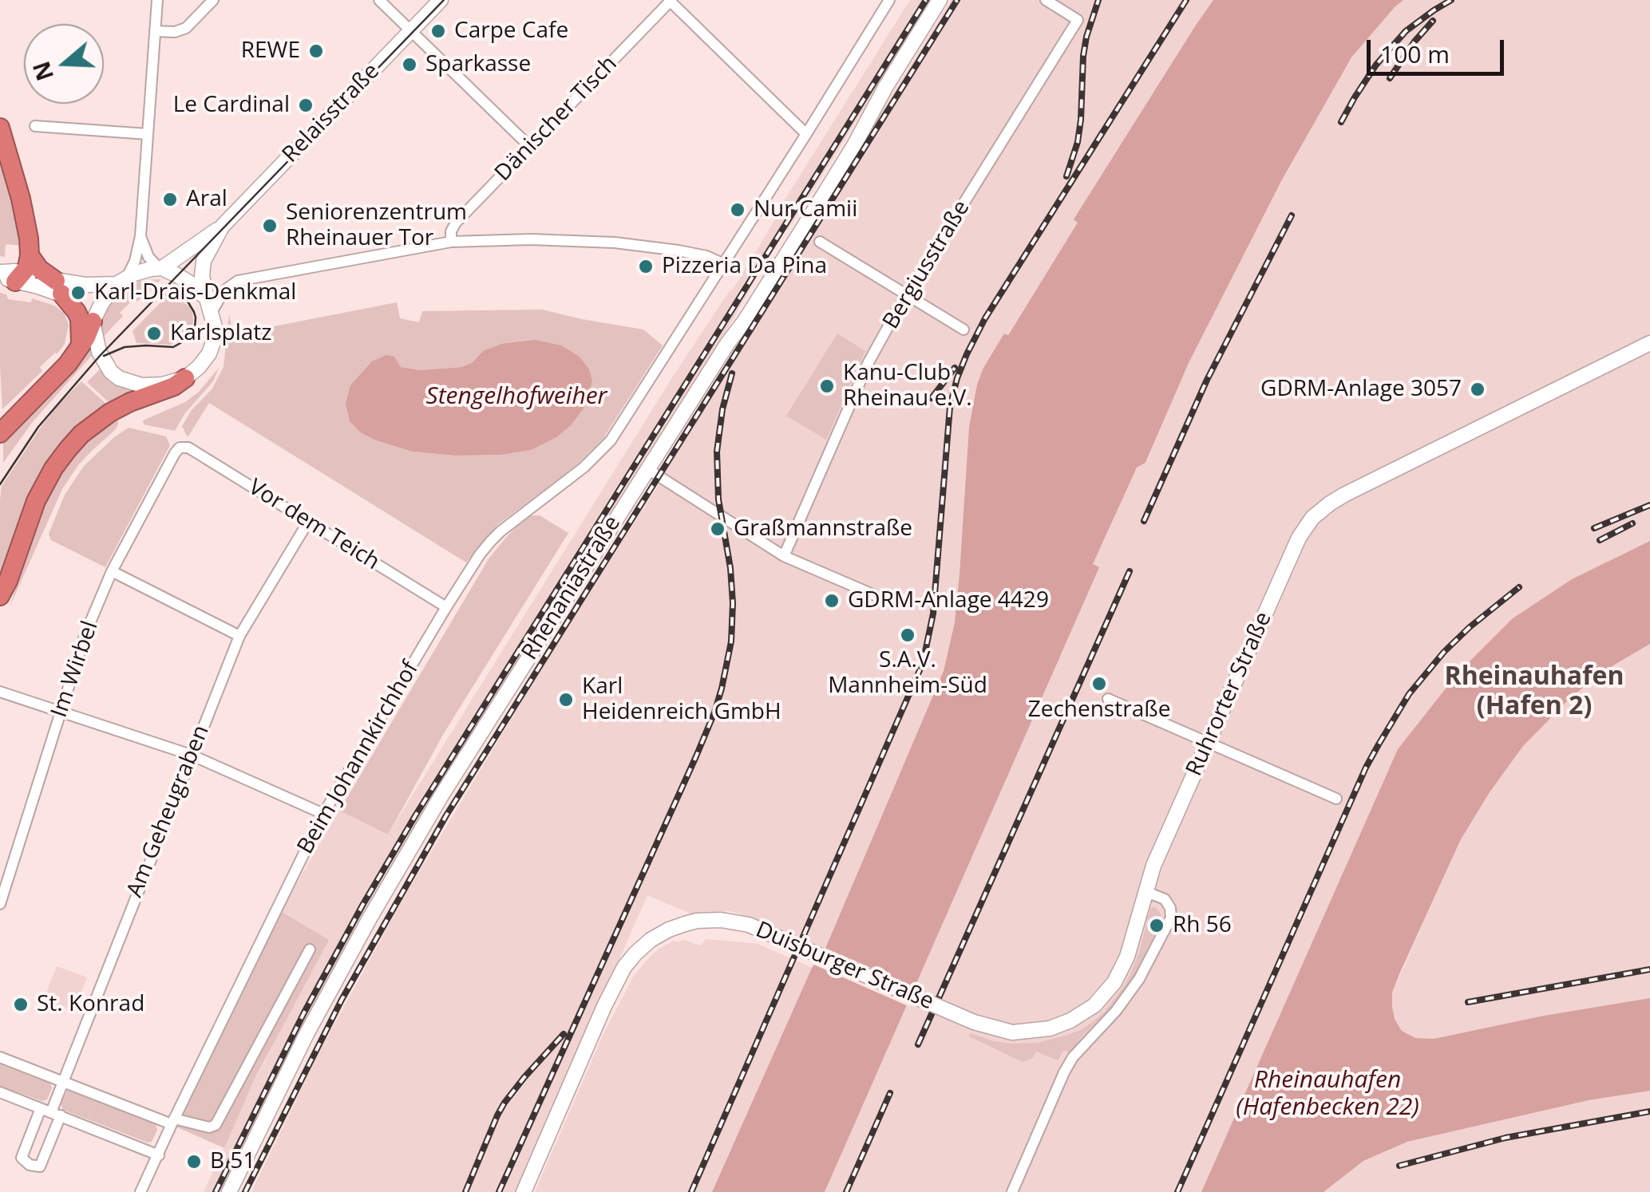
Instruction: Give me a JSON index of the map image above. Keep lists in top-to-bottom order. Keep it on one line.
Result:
{"streets":{"street":["Relaisstraße","Dänischer Tisch","Bergiusstraße","Vor dem Teich","Rhenaniastraße","Im Wirbel","Ruhrorter Straße","Beim Johannkirchhof","Am Geheugraben","Duisburger Straße"]},"crossings":[["Vor dem Teich","Im Wirbel"],["Vor dem Teich","Beim Johannkirchhof"],["Vor dem Teich","Am Geheugraben"],["Ruhrorter Straße","Duisburger Straße"]],"districts":["Rheinauhafen (Hafen 2)"],"water":["Stengelhofweiher","Rheinauhafen (Hafenbecken 22)"],"places":["Carpe Cafe","REWE","Sparkasse","Le Cardinal","Aral","Nur Camii","Seniorenzentrum Rheinauer Tor","Pizzeria Da Pina","Karl-Drais-Denkmal","Karlsplatz","Kanu-Club Rheinau e.V.","GDRM-Anlage 3057","Graßmannstraße","GDRM-Anlage 4429","S.A.V. Mannheim-Süd","Zechenstraße","Karl Heidenreich GmbH","Rh 56","St. Konrad","B 51"],"scale_bar":"100 m","north":"left"}
